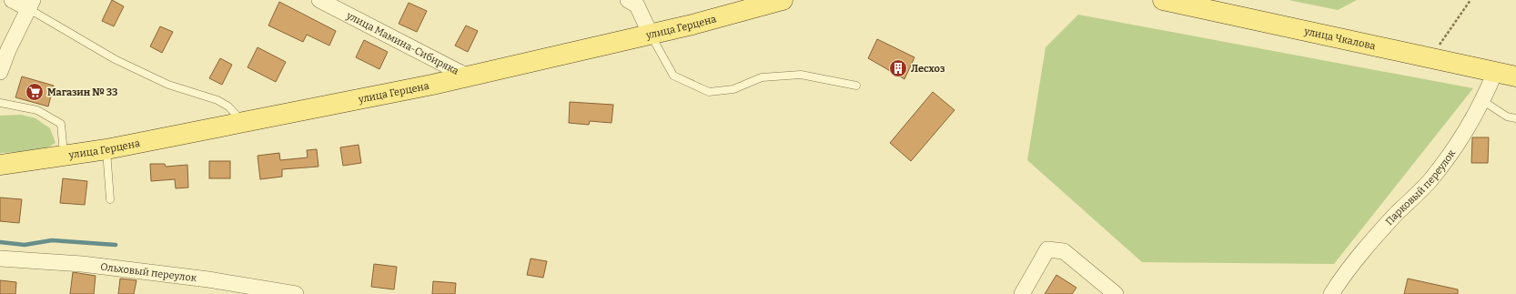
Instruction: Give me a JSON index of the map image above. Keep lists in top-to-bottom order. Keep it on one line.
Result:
{"streets":{"main road":["улица Герцена","улица Чкалова"],"street":["улица Мамина-Сибиряка","Парковый переулок","Ольховый переулок"]},"crossings":[["улица Герцена","улица Мамина-Сибиряка"],["улица Чкалова","Парковый переулок"]],"places":{"building":["Лесхоз"],"supermarket":["Магазин № 33"]}}
